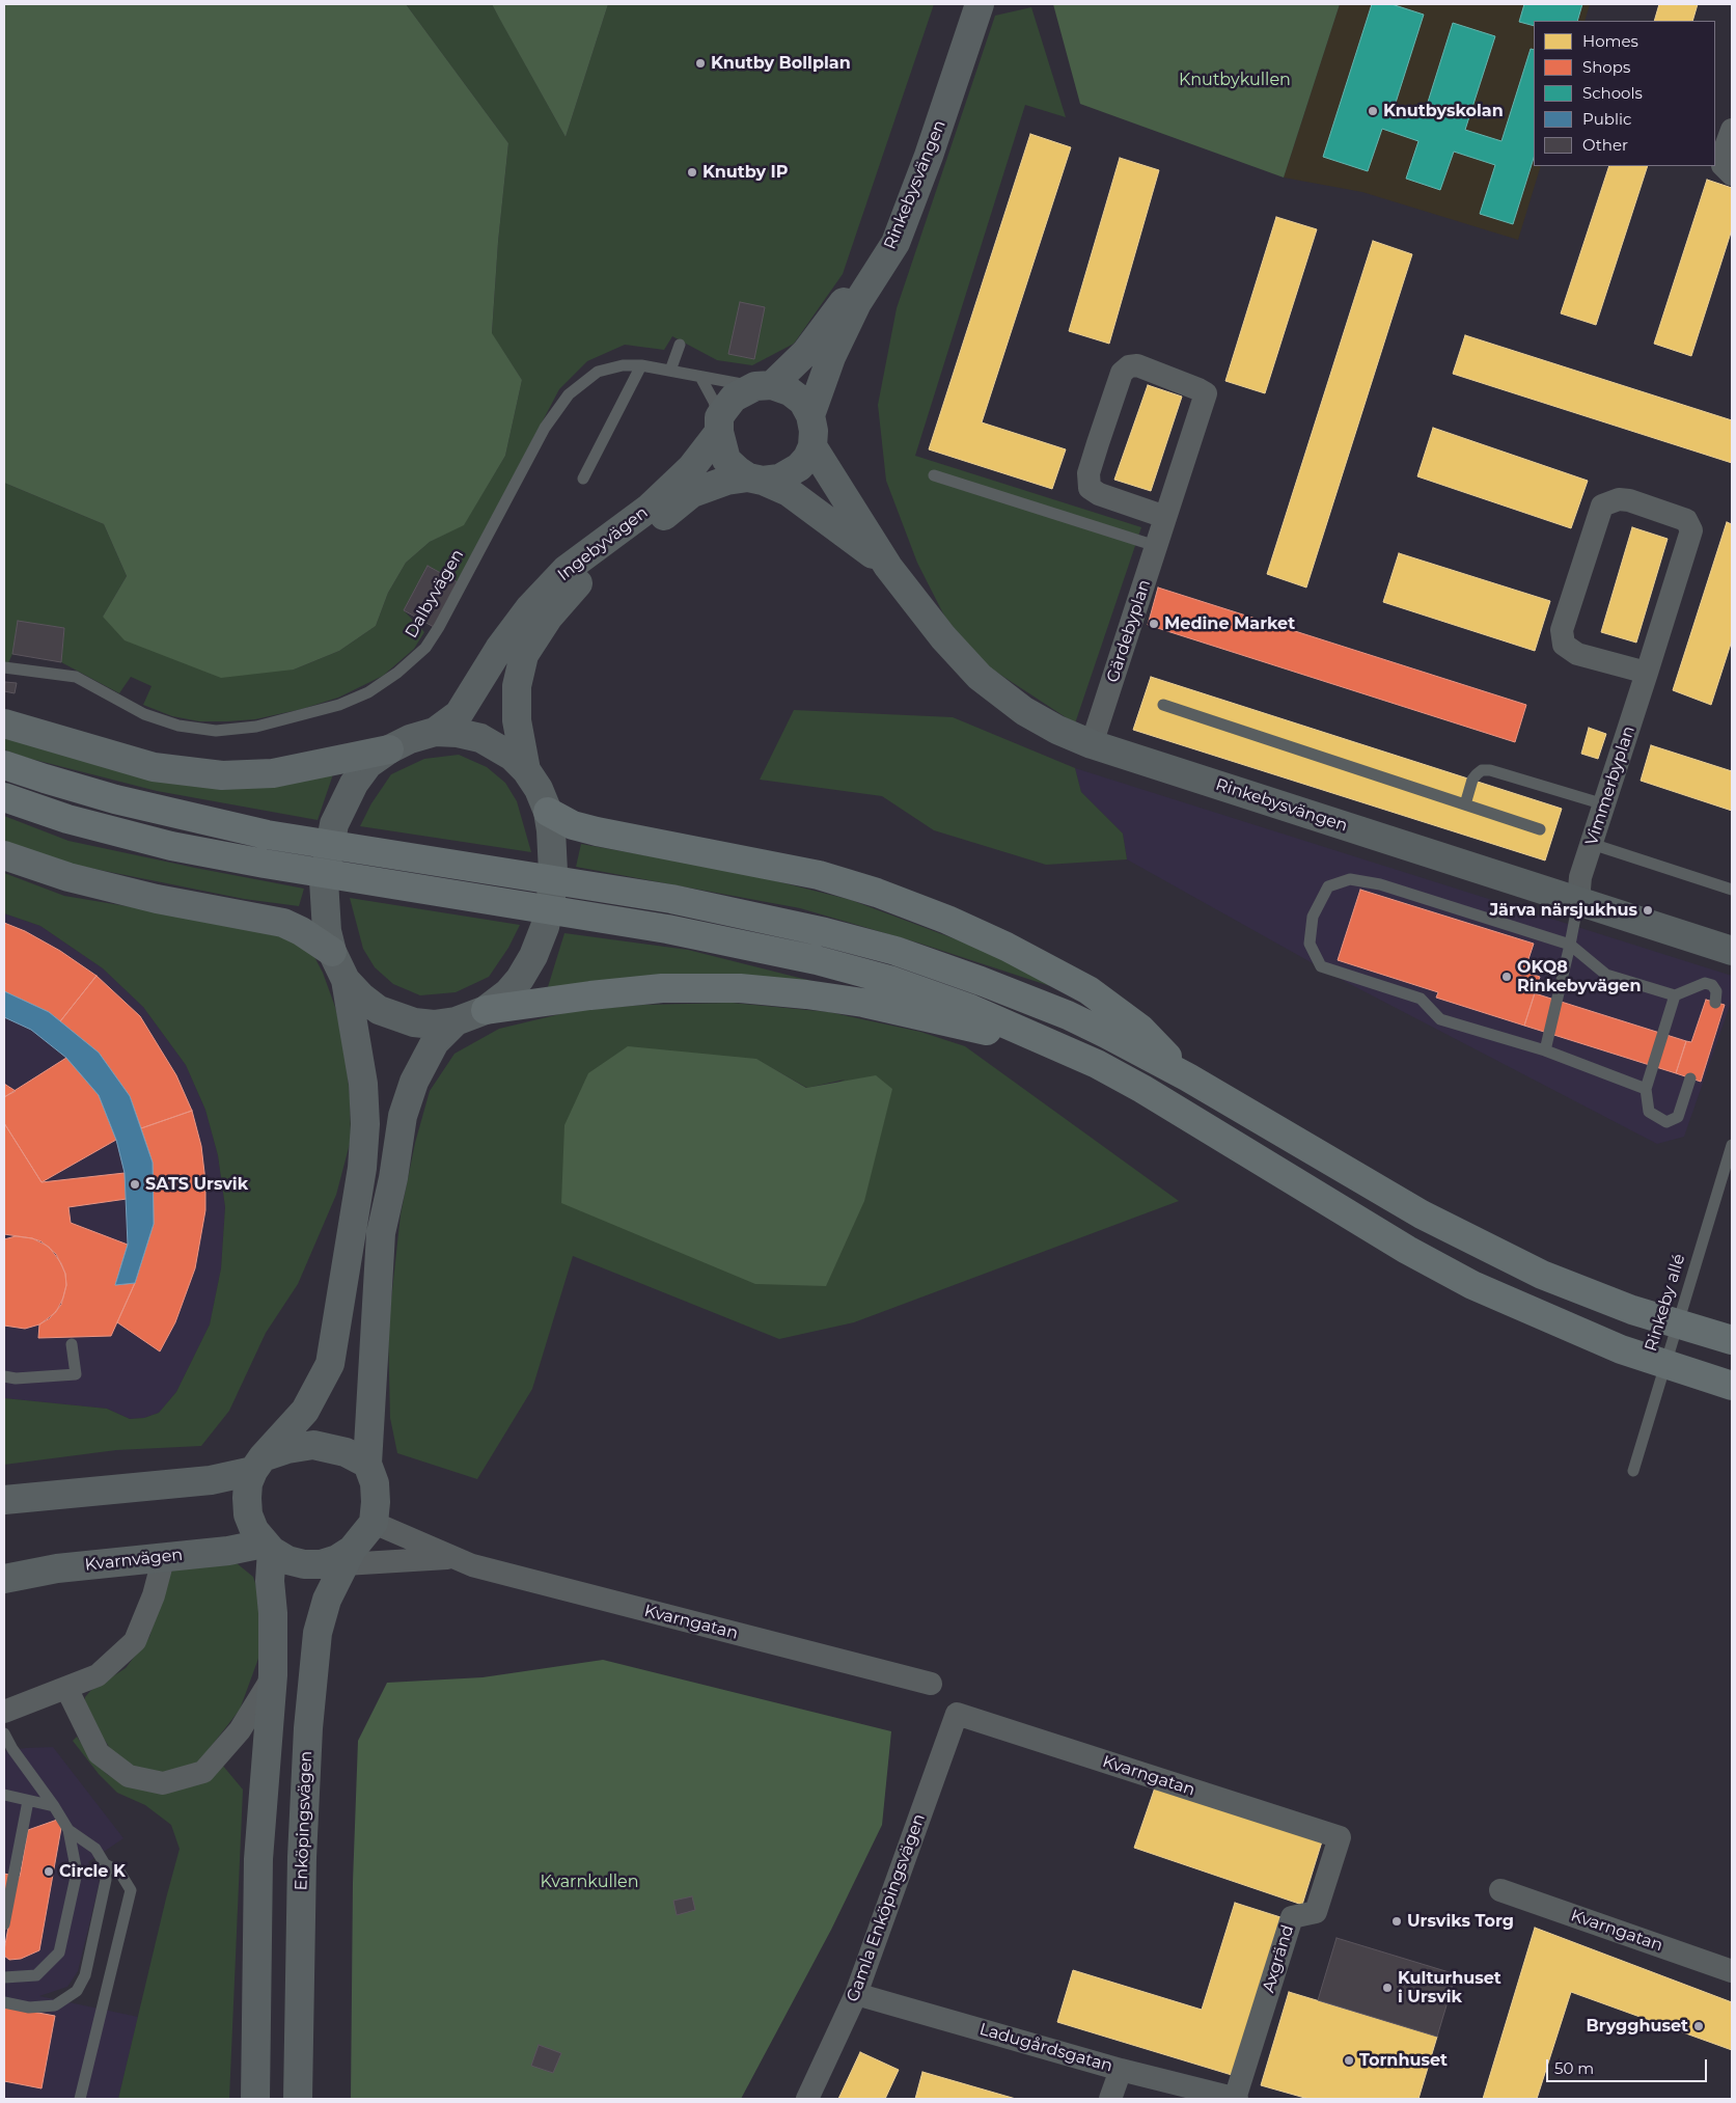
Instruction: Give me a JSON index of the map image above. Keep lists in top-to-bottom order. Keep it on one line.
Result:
{"streets":{"street":["Rinkebysvängen","Ingebyvägen","Gärdebyplan","Vimmerbyplan","Kvarnvägen","Kvarngatan","Enköpingsvägen","Gamla Enköpingsvägen","Axgränd","Ladugårdsgatan"],"lane":["Dalbyvägen","Rinkeby allé"]},"crossings":[["Rinkebysvängen","Ingebyvägen"],["Rinkebysvängen","Dalbyvägen"],["Rinkebysvängen","Gärdebyplan"],["Rinkebysvängen","Vimmerbyplan"],["Ingebyvägen","Dalbyvägen"],["Kvarnvägen","Kvarngatan"],["Kvarnvägen","Enköpingsvägen"],["Kvarngatan","Enköpingsvägen"],["Kvarngatan","Gamla Enköpingsvägen"],["Kvarngatan","Axgränd"],["Gamla Enköpingsvägen","Ladugårdsgatan"],["Axgränd","Ladugårdsgatan"]],"parks":["Knutbykullen","Kvarnkullen"],"places":["Knutby Bollplan","Knutbyskolan","Knutby IP","Medine Market","Järva närsjukhus","OKQ8 Rinkebyvägen","SATS Ursvik","Circle K","Ursviks Torg","Kulturhuset i Ursvik","Brygghuset","Tornhuset"],"legend":["Homes","Shops","Schools","Public","Other"],"scale_bar":"50 m"}
